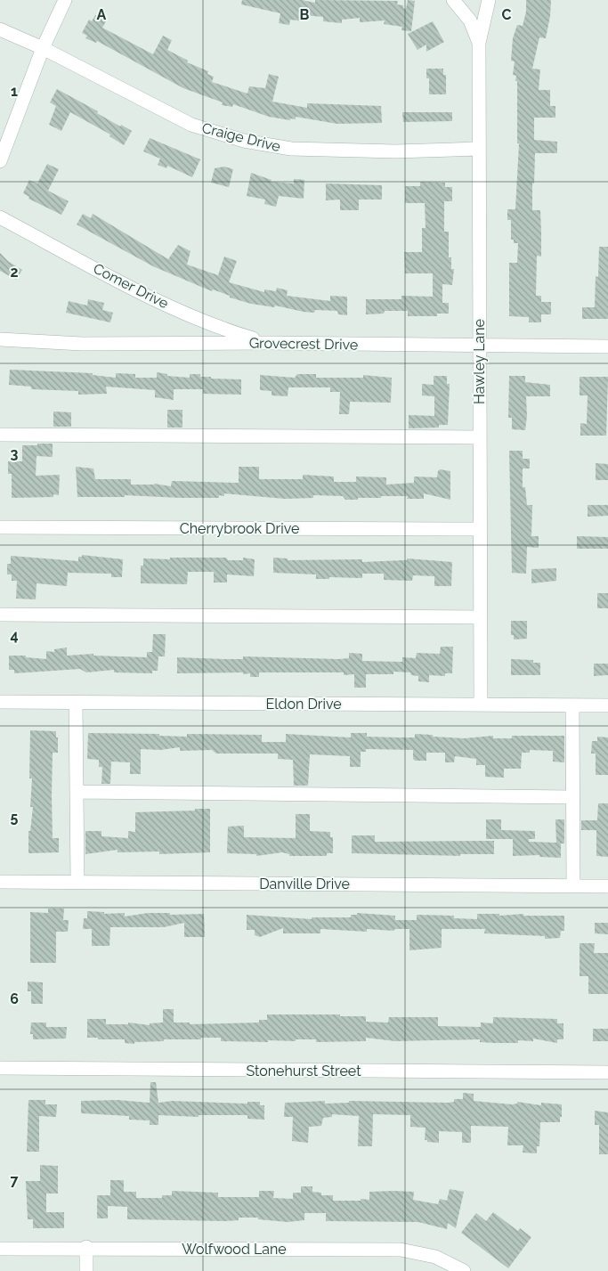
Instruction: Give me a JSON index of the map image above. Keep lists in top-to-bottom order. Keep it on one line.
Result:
{"streets":{"street":["Craige Drive","Comer Drive","Grovecrest Drive","Hawley Lane","Cherrybrook Drive","Eldon Drive","Danville Drive","Stonehurst Street","Wolfwood Lane"]},"crossings":[["Craige Drive","Hawley Lane"],["Comer Drive","Grovecrest Drive"],["Grovecrest Drive","Hawley Lane"],["Hawley Lane","Cherrybrook Drive"],["Hawley Lane","Eldon Drive"]],"grid":{"columns":["A","B","C"],"rows":["1","2","3","4","5","6","7"]}}
